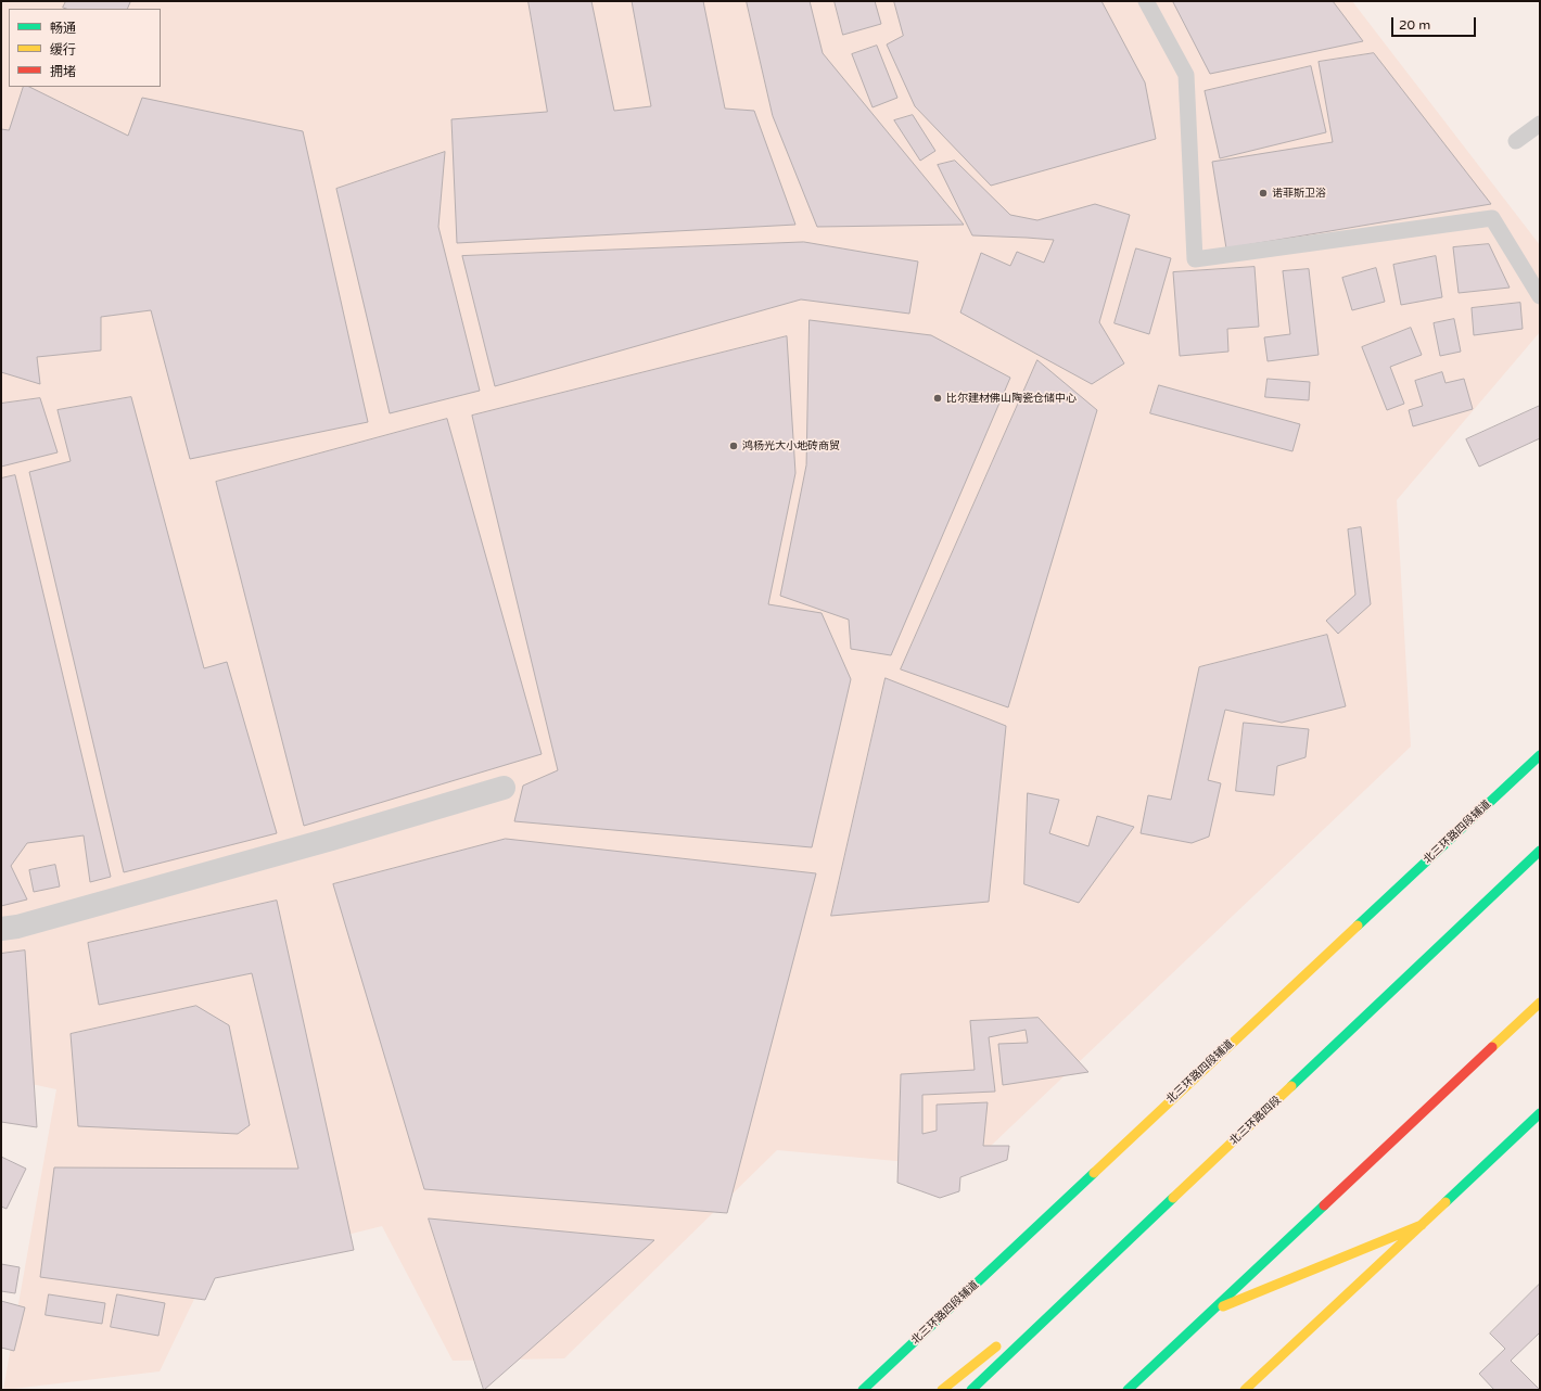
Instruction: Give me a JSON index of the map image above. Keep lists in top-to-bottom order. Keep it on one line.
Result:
{"streets":{"main road":["北三环路四段辅道","北三环路四段"]},"places":["诺菲斯卫浴","比尔建材佛山陶瓷仓储中心","鸿杨光大小地砖商贸"],"legend":["畅通","缓行","拥堵"],"scale_bar":"20 m"}
